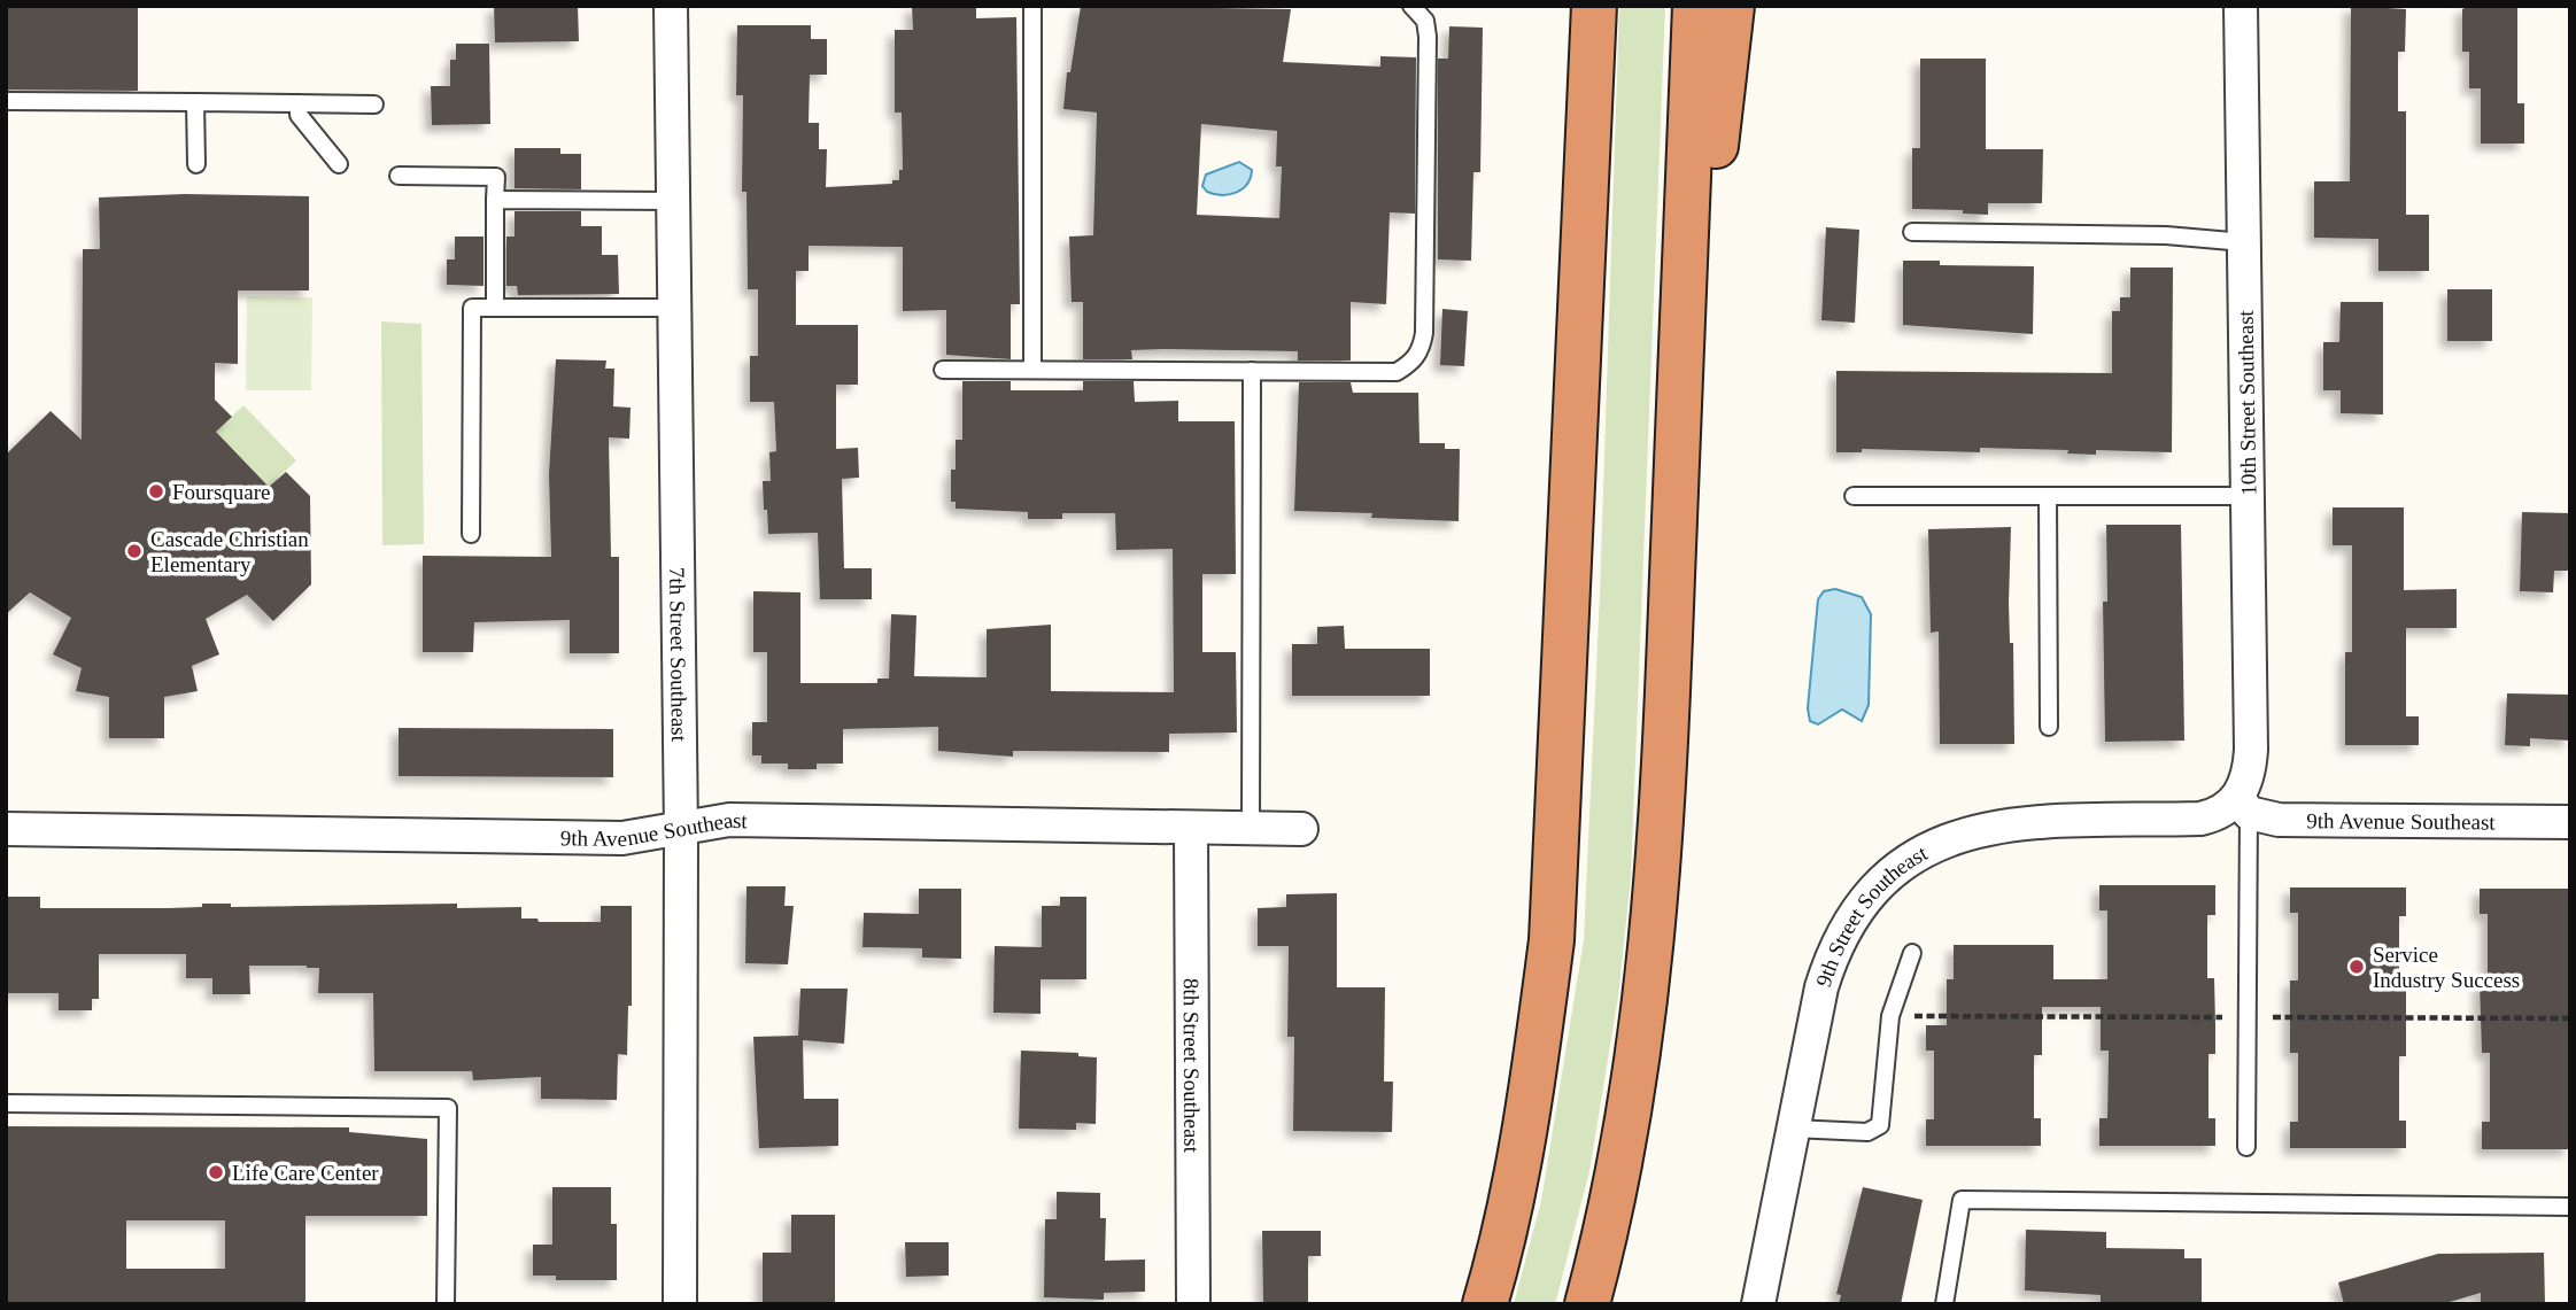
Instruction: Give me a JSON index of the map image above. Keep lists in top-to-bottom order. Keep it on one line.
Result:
{"streets":{"street":["10th Street Southeast","7th Street Southeast","9th Avenue Southeast","9th Street Southeast","8th Street Southeast"]},"crossings":[["10th Street Southeast","9th Avenue Southeast"],["10th Street Southeast","9th Street Southeast"],["7th Street Southeast","9th Avenue Southeast"],["9th Avenue Southeast","9th Street Southeast"],["9th Avenue Southeast","8th Street Southeast"]],"places":["Foursquare","Cascade Christian Elementary","Service Industry Success","Life Care Center"]}
